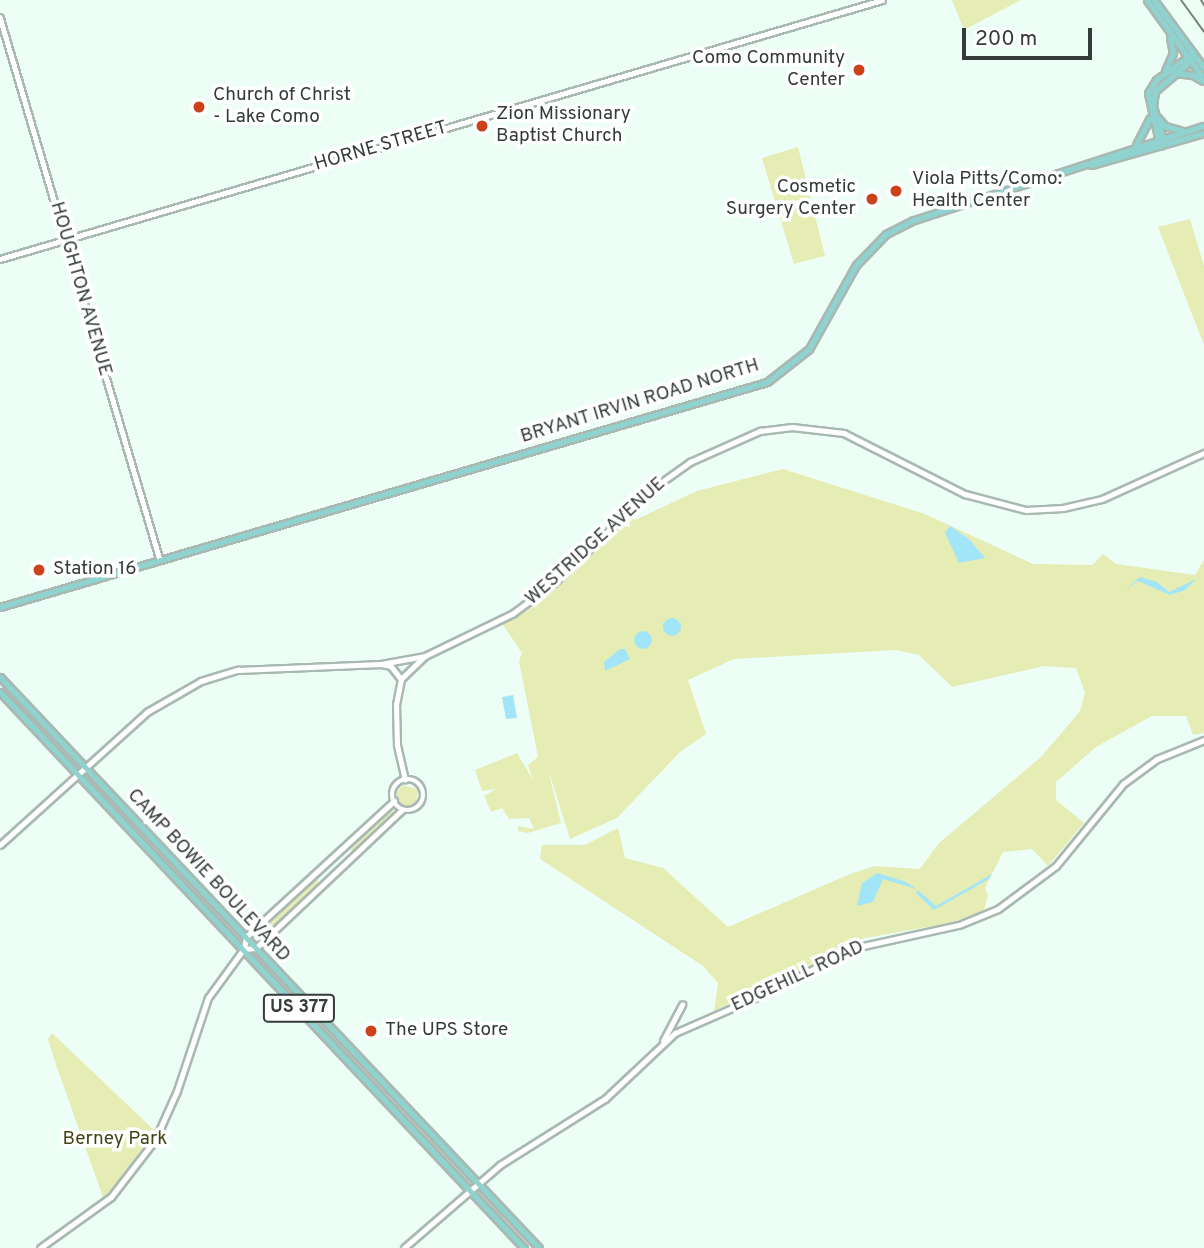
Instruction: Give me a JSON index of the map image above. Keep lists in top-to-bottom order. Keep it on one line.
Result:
{"streets":{"main road":["BRYANT IRVIN ROAD NORTH","CAMP BOWIE BOULEVARD","US 377"],"street":["HORNE STREET","HOUGHTON AVENUE","WESTRIDGE AVENUE","EDGEHILL ROAD"]},"crossings":[["HORNE STREET","HOUGHTON AVENUE"],["HOUGHTON AVENUE","BRYANT IRVIN ROAD NORTH"],["WESTRIDGE AVENUE","CAMP BOWIE BOULEVARD"],["CAMP BOWIE BOULEVARD","EDGEHILL ROAD"]],"parks":["Berney Park"],"places":["Como Community Center","Church of Christ - Lake Como","Zion Missionary Baptist Church","Viola Pitts/Como: Health Center","Cosmetic Surgery Center","Station 16","The UPS Store"],"scale_bar":"200 m"}
